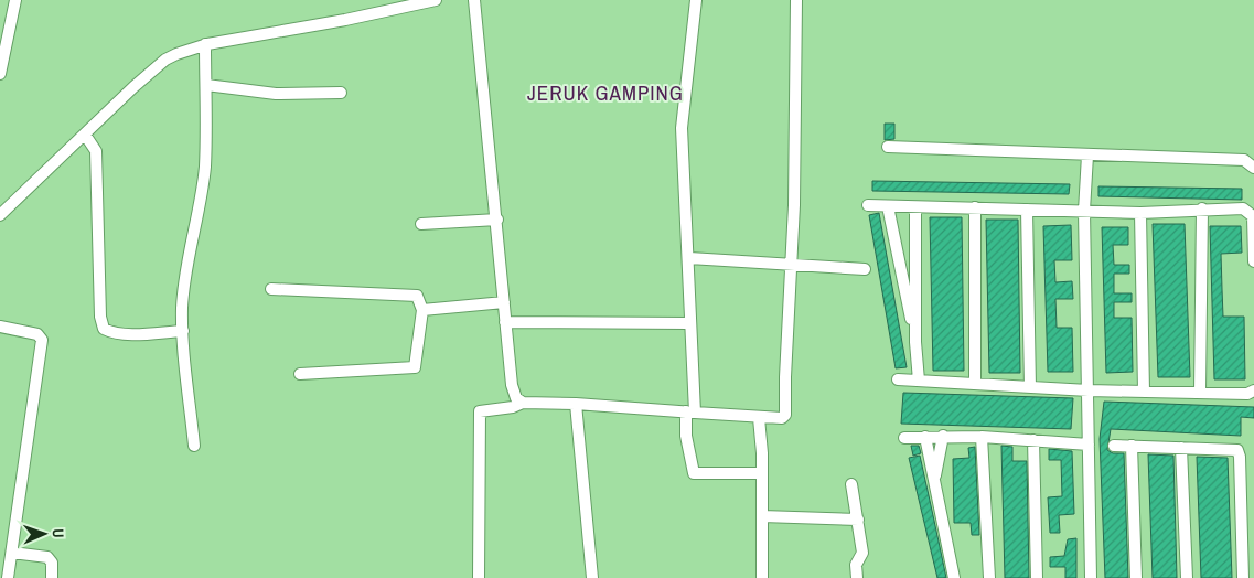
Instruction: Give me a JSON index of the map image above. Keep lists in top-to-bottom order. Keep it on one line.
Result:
{"districts":["JERUK GAMPING"],"north":"right"}
